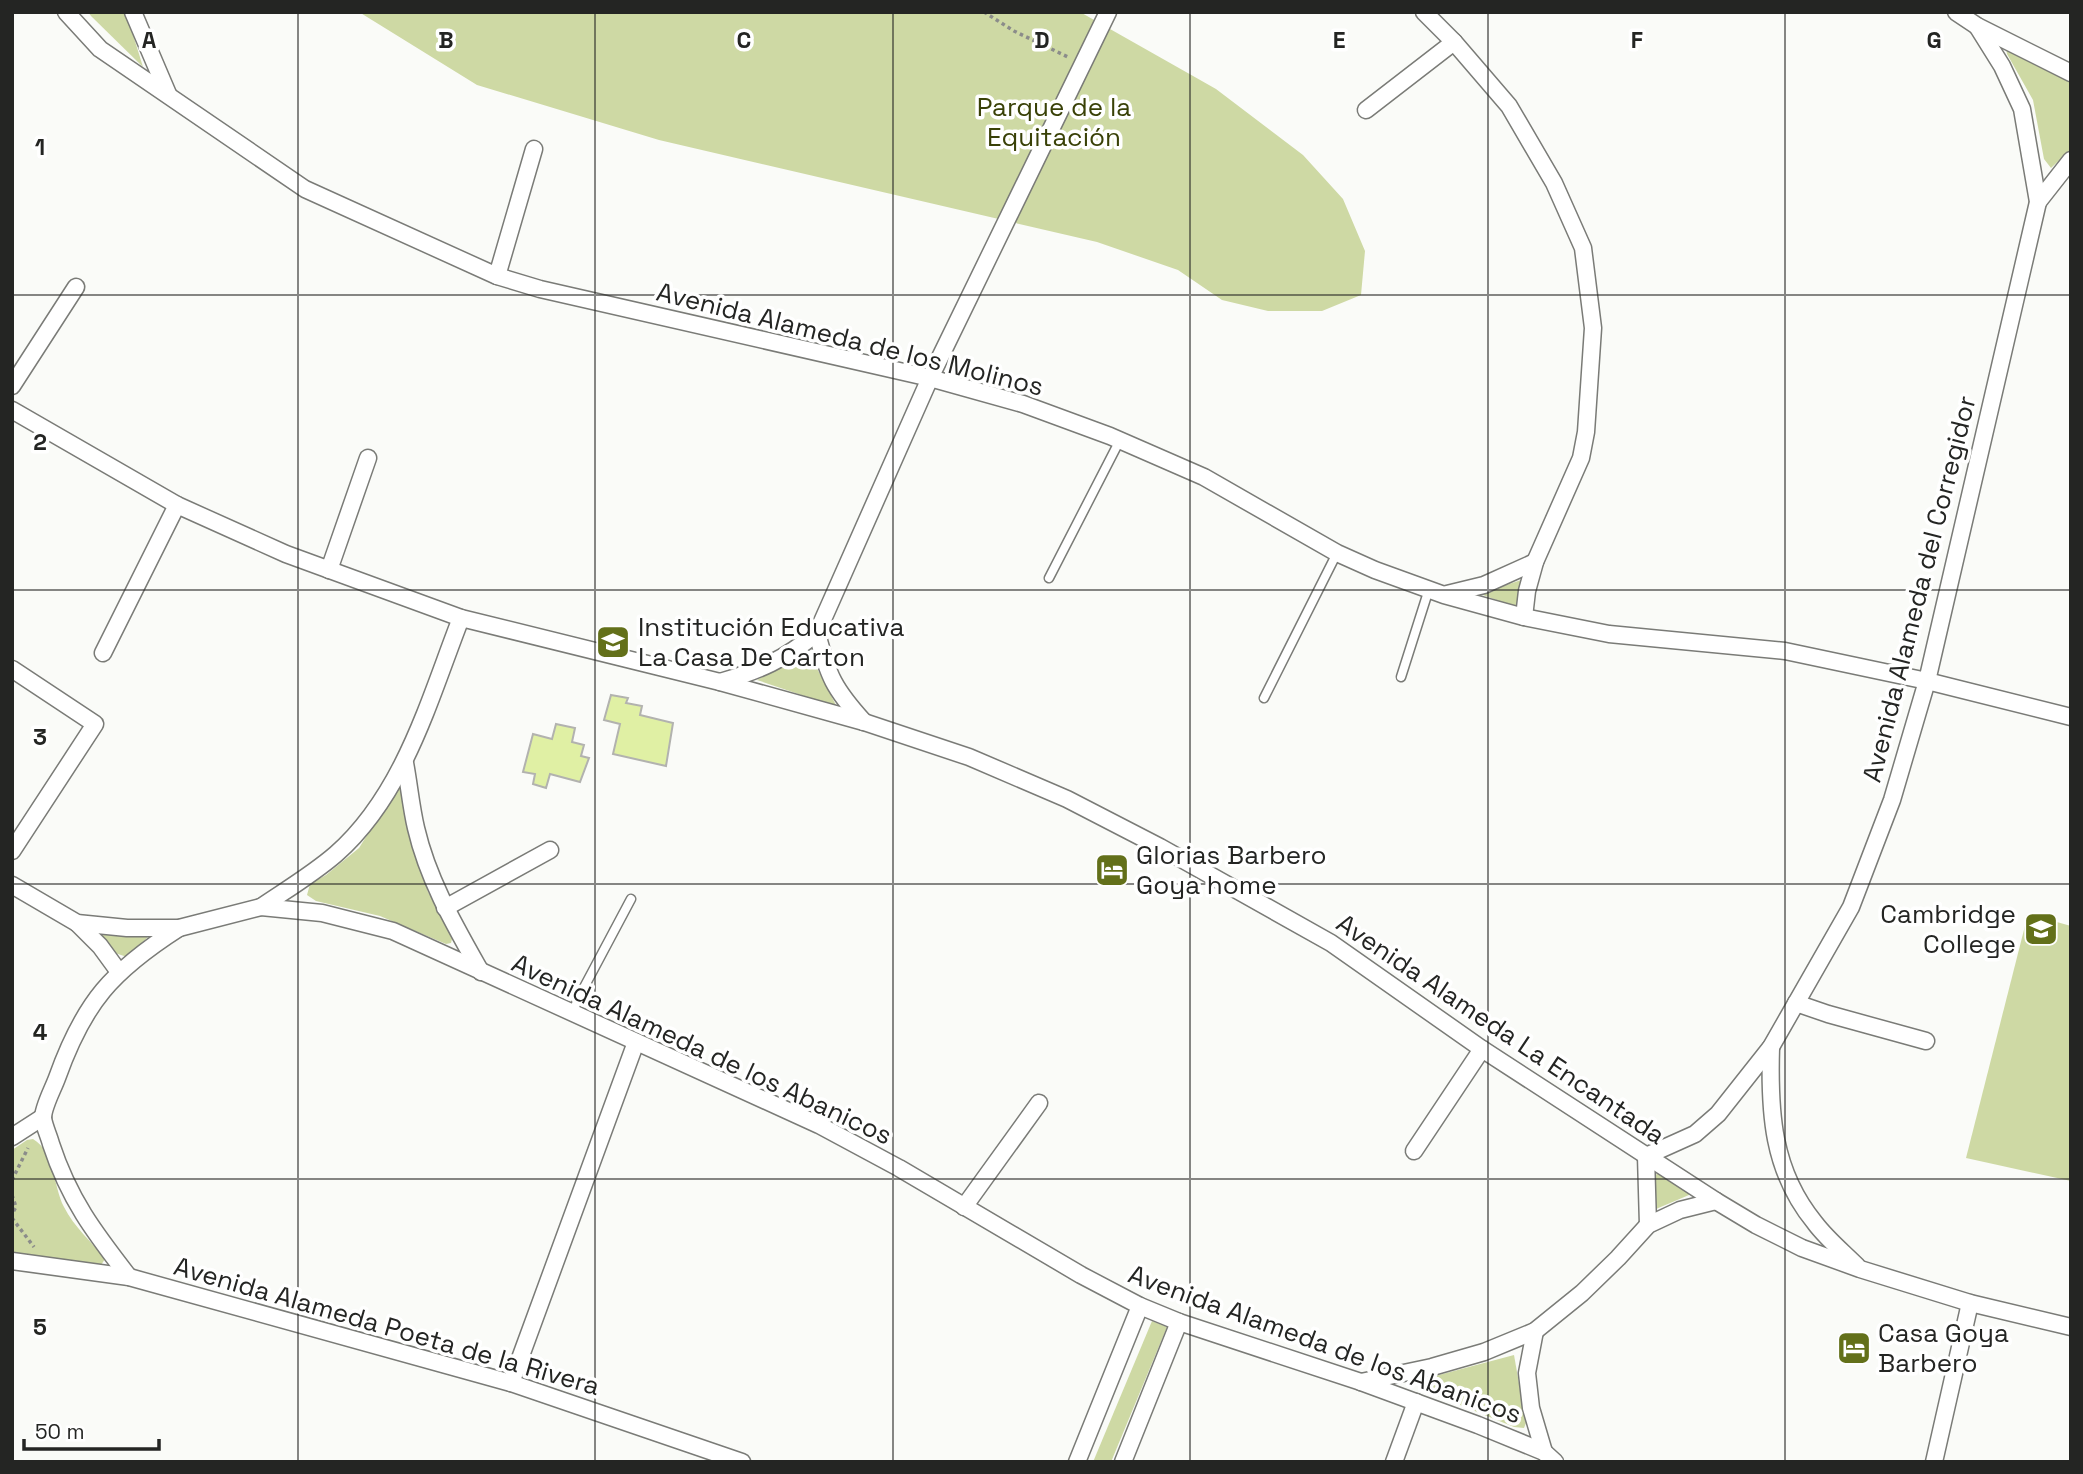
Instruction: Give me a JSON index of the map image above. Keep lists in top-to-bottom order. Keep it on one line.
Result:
{"streets":{"street":["Avenida Alameda de los Molinos","Avenida Alameda del Corregidor","Avenida Alameda La Encantada","Avenida Alameda de los Abanicos","Avenida Alameda Poeta de la Rivera"]},"crossings":[["Avenida Alameda de los Molinos","Avenida Alameda del Corregidor"],["Avenida Alameda del Corregidor","Avenida Alameda La Encantada"]],"parks":["Parque de la Equitación"],"places":{"school or university":["Institución Educativa La Casa De Carton","Cambridge College"],"hotel":["Glorias Barbero Goya home","Casa Goya Barbero"]},"scale_bar":"50 m","grid":{"columns":["A","B","C","D","E","F","G"],"rows":["1","2","3","4","5"]}}
